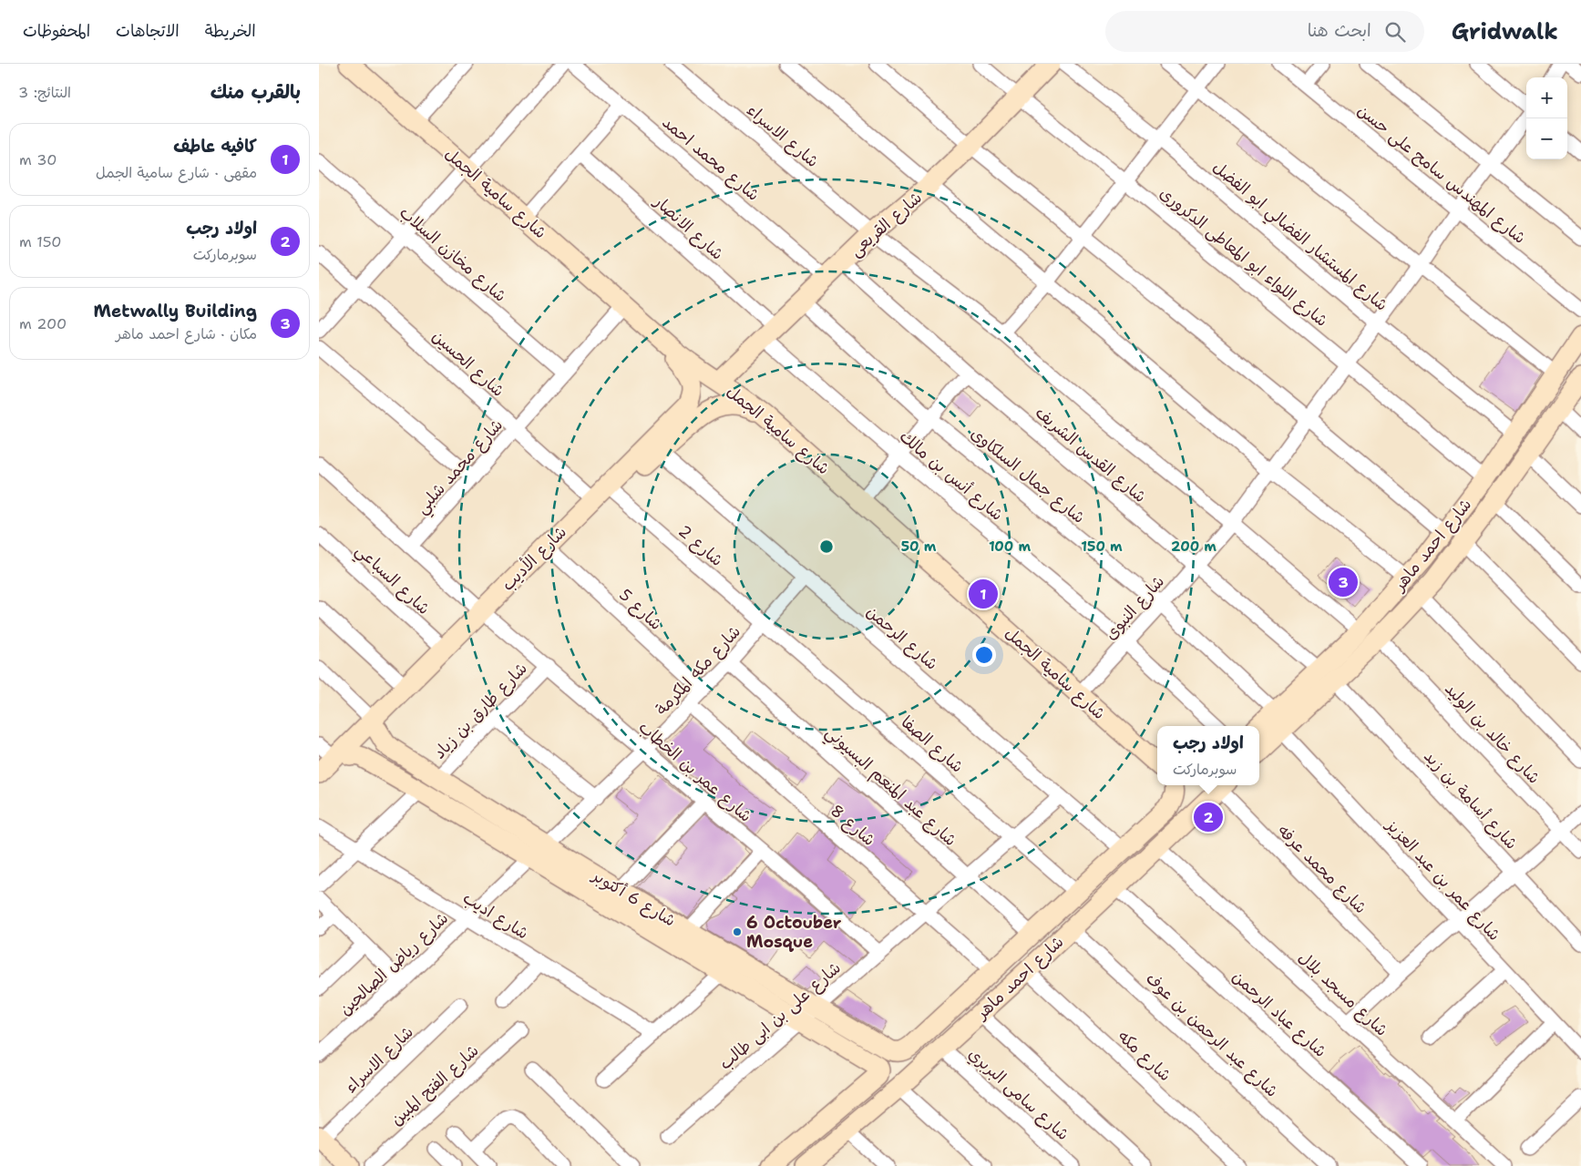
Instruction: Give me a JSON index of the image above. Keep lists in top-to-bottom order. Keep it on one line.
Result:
{"streets":{"street":["شارع الاسراء","شارع محمد احمد","شارع المهندس سامح على حسن","شارع سامية الجمل","شارع القريعى","شارع الانصار","شارع المستشار الفضالي ابو الفضل","شارع مخازن السلاب","شارع اللواء ابو المعاطى الدكرورى","شارع الحسين","شارع القدس الشريف","شارع محمد شلبي","شارع أنس بن مالك","شارع جمال السلكاوى","شارع احمد ماهر","شارع 2","شارع الأديب","شارع السباعي","شارع النبوى","شارع 5","شارع الرحمن","شارع مكه المكرمة","شارع طارق بن زياد","شارع خالد بن الوليد","شارع الصفا","شارع عمر بن الخطاب","شارع عبد المنعم البسيوني","شارع أسامة بن زيد","شارع 8","شارع محمد عرفه","شارع عمر بن عبد العزيز","شارع 6 أكتوبر","شارع اديب","شارع رياض الصالحين","شارع مسجد بلال","شارع عباد الرحمن","شارع على بن ابى طالب","شارع عبد الرحمن بن عوف","شارع مكه","شارع الفتح المبين","شارع سامى البربري"]},"crossings":[["شارع الاسراء","شارع القريعى"],["شارع الاسراء","شارع احمد ماهر"],["شارع الاسراء","شارع النبوى"],["شارع محمد احمد","شارع القريعى"],["شارع المهندس سامح على حسن","شارع النبوى"],["شارع سامية الجمل","شارع القريعى"],["شارع سامية الجمل","شارع محمد شلبي"],["شارع سامية الجمل","شارع الأديب"],["شارع سامية الجمل","شارع النبوى"],["شارع القريعى","شارع الانصار"],["شارع القريعى","شارع اللواء ابو المعاطى الدكرورى"],["شارع القريعى","شارع القدس الشريف"],["شارع القريعى","شارع أنس بن مالك"],["شارع القريعى","شارع جمال السلكاوى"],["شارع الانصار","شارع أنس بن مالك"],["شارع المستشار الفضالي ابو الفضل","شارع احمد ماهر"],["شارع المستشار الفضالي ابو الفضل","شارع النبوى"],["شارع مخازن السلاب","شارع محمد شلبي"],["شارع اللواء ابو المعاطى الدكرورى","شارع احمد ماهر"],["شارع اللواء ابو المعاطى الدكرورى","شارع النبوى"],["شارع الحسين","شارع محمد شلبي"],["شارع الحسين","شارع الأديب"],["شارع القدس الشريف","شارع احمد ماهر"],["شارع القدس الشريف","شارع النبوى"],["شارع القدس الشريف","شارع أسامة بن زيد"],["شارع محمد شلبي","شارع عمر بن الخطاب"],["شارع أنس بن مالك","شارع النبوى"],["شارع جمال السلكاوى","شارع احمد ماهر"],["شارع جمال السلكاوى","شارع النبوى"],["شارع احمد ماهر","شارع الرحمن"],["شارع احمد ماهر","شارع خالد بن الوليد"],["شارع احمد ماهر","شارع الصفا"],["شارع احمد ماهر","شارع عبد المنعم البسيوني"],["شارع احمد ماهر","شارع أسامة بن زيد"],["شارع احمد ماهر","شارع 8"],["شارع احمد ماهر","شارع محمد عرفه"],["شارع احمد ماهر","شارع عمر بن عبد العزيز"],["شارع احمد ماهر","شارع 6 أكتوبر"],["شارع احمد ماهر","شارع مسجد بلال"],["شارع احمد ماهر","شارع عباد الرحمن"],["شارع احمد ماهر","شارع عبد الرحمن بن عوف"],["شارع احمد ماهر","شارع مكه"],["شارع احمد ماهر","شارع سامى البربري"],["شارع 2","شارع الأديب"],["شارع 2","شارع مكه المكرمة"],["شارع 2","شارع الصفا"],["شارع الأديب","شارع السباعي"],["شارع الأديب","شارع 5"],["شارع الأديب","شارع الرحمن"],["شارع الأديب","شارع عمر بن الخطاب"],["شارع الأديب","شارع 6 أكتوبر"],["شارع 5","شارع مكه المكرمة"],["شارع الرحمن","شارع مكه المكرمة"],["شارع الرحمن","شارع على بن ابى طالب"],["شارع مكه المكرمة","شارع الصفا"],["شارع مكه المكرمة","شارع عمر بن الخطاب"],["شارع مكه المكرمة","شارع عبد المنعم البسيوني"],["شارع مكه المكرمة","شارع 8"],["شارع مكه المكرمة","شارع 6 أكتوبر"],["شارع مكه المكرمة","شارع رياض الصالحين"],["شارع طارق بن زياد","شارع عمر بن الخطاب"],["شارع طارق بن زياد","شارع 6 أكتوبر"],["شارع الصفا","شارع على بن ابى طالب"],["شارع عمر بن الخطاب","شارع على بن ابى طالب"],["شارع عبد المنعم البسيوني","شارع على بن ابى طالب"],["شارع 8","شارع على بن ابى طالب"],["شارع 6 أكتوبر","شارع رياض الصالحين"],["شارع 6 أكتوبر","شارع على بن ابى طالب"],["شارع اديب","شارع رياض الصالحين"]],"places":["6 Octouber Mosque"],"page":{"header":"Gridwalk","search":"ابحث هنا","nav":["الخريطة","الاتجاهات","المحفوظات"],"heading":["بالقرب منك","النتائج: 3"],"map_buttons":["+","−"],"list":[{"mark":"1","name":"كافيه عاطف","note":"مقهى · شارع سامية الجمل","value":"30 m"},{"mark":"2","name":"اولاد رجب","note":"سوبرماركت","value":"150 m"},{"mark":"3","name":"Metwally Building","note":"مكان · شارع احمد ماهر","value":"200 m"}],"pins":["3","1","2"],"popup":["اولاد رجب","سوبرماركت"]},"rings":["50 m","100 m","150 m","200 m"]}
